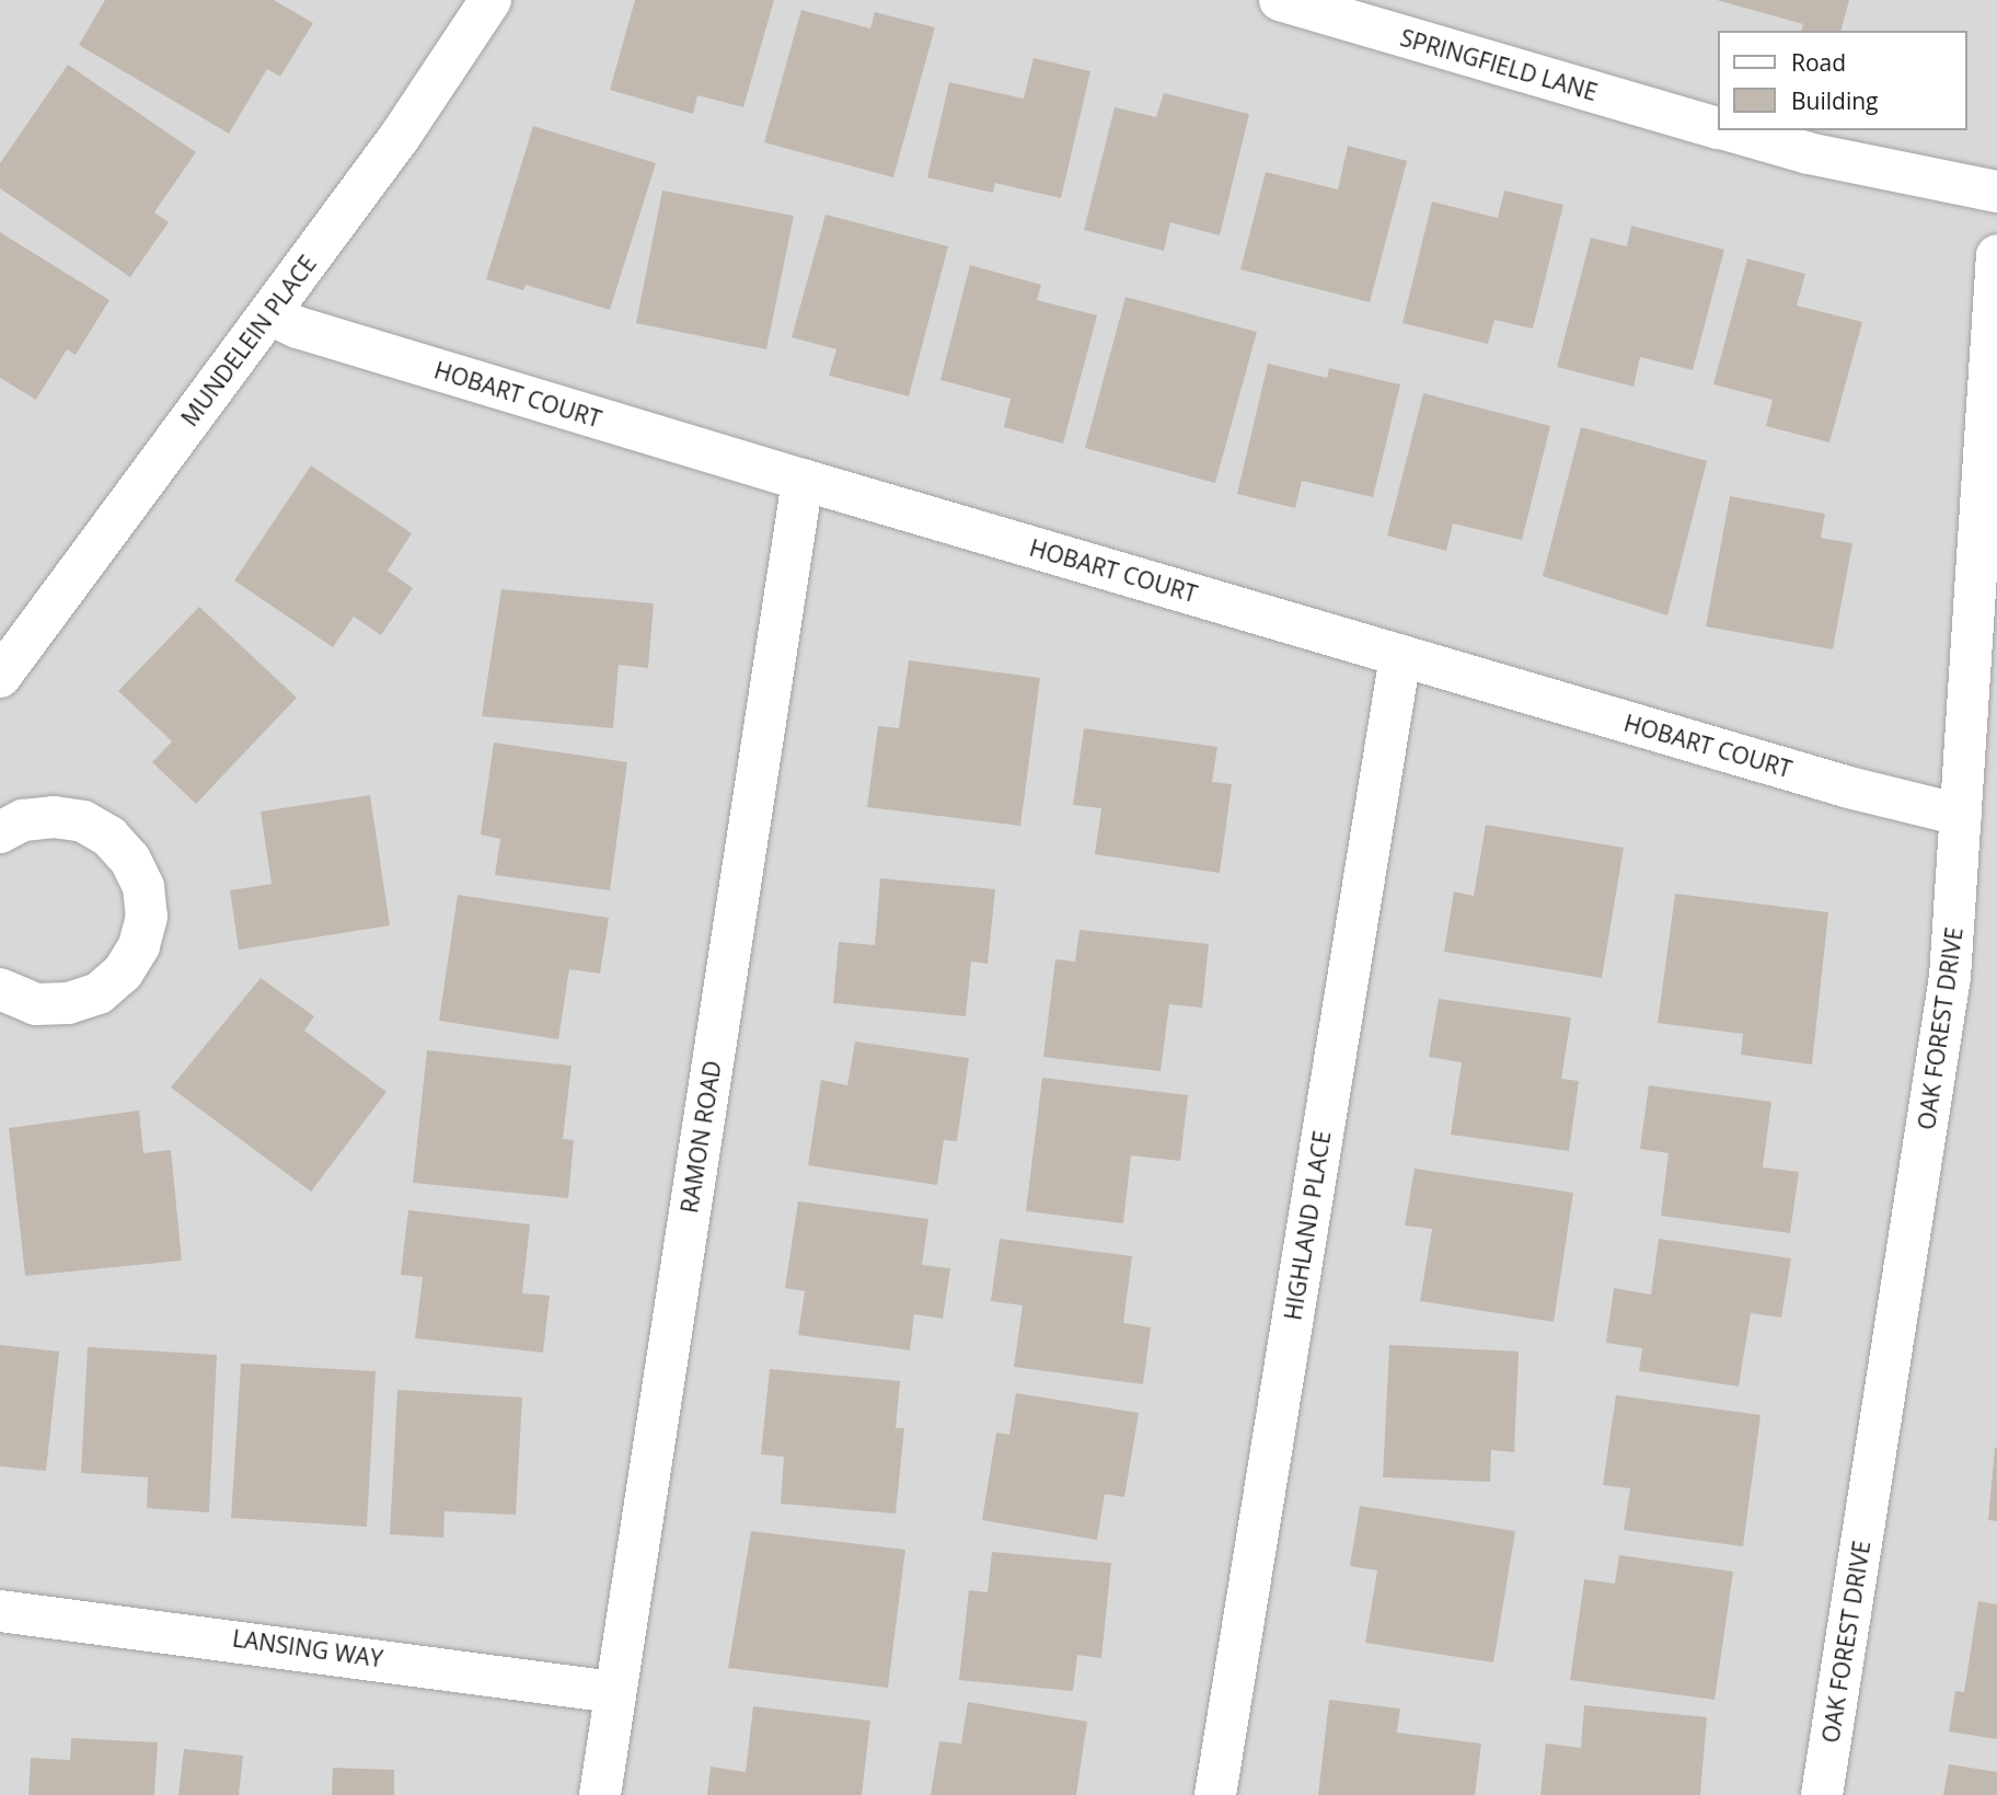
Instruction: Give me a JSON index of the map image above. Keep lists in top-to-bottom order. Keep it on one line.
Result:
{"streets":{"street":["SPRINGFIELD LANE","MUNDELEIN PLACE","HOBART COURT","OAK FOREST DRIVE","RAMON ROAD","HIGHLAND PLACE","LANSING WAY"]},"crossings":[["MUNDELEIN PLACE","HOBART COURT"],["HOBART COURT","OAK FOREST DRIVE"],["HOBART COURT","RAMON ROAD"],["HOBART COURT","HIGHLAND PLACE"],["RAMON ROAD","LANSING WAY"]],"legend":["Road","Building"]}
